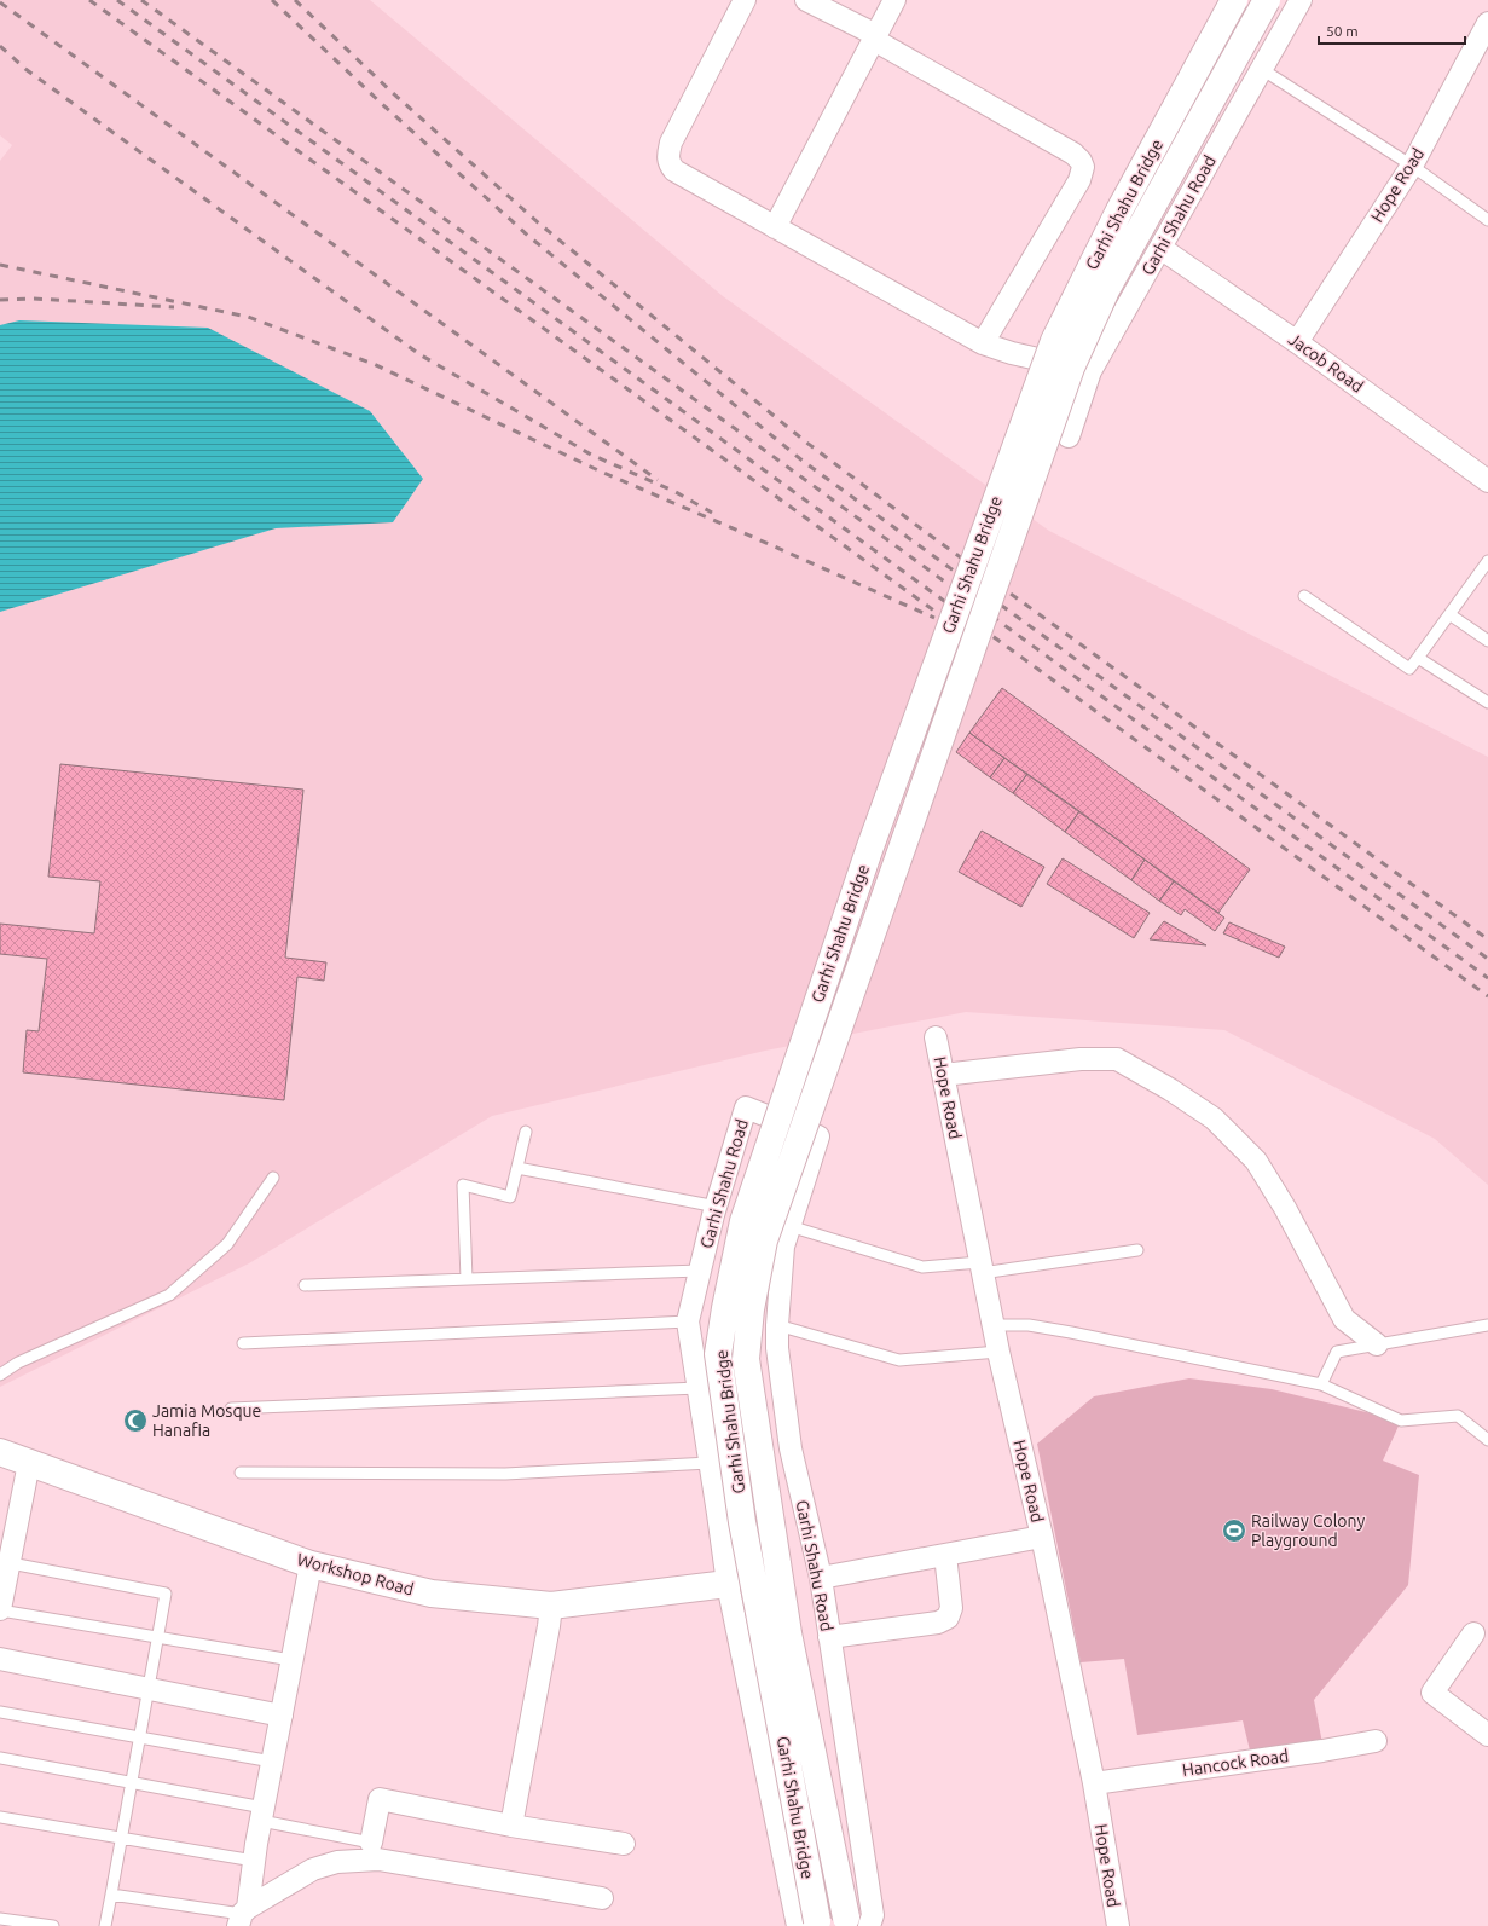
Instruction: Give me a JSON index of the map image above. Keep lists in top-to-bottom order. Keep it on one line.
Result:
{"streets":{"main road":["Garhi Shahu Bridge","Workshop Road"],"street":["Hope Road","Garhi Shahu Road","Jacob Road","Hancock Road"]},"crossings":[["Hope Road","Jacob Road"],["Hope Road","Hancock Road"],["Garhi Shahu Bridge","Garhi Shahu Road"],["Garhi Shahu Road","Jacob Road"],["Garhi Shahu Road","Workshop Road"]],"places":{"mosque":["Jamia Mosque Hanafia"],"sports":["Railway Colony Playground"]},"scale_bar":"50 m"}
